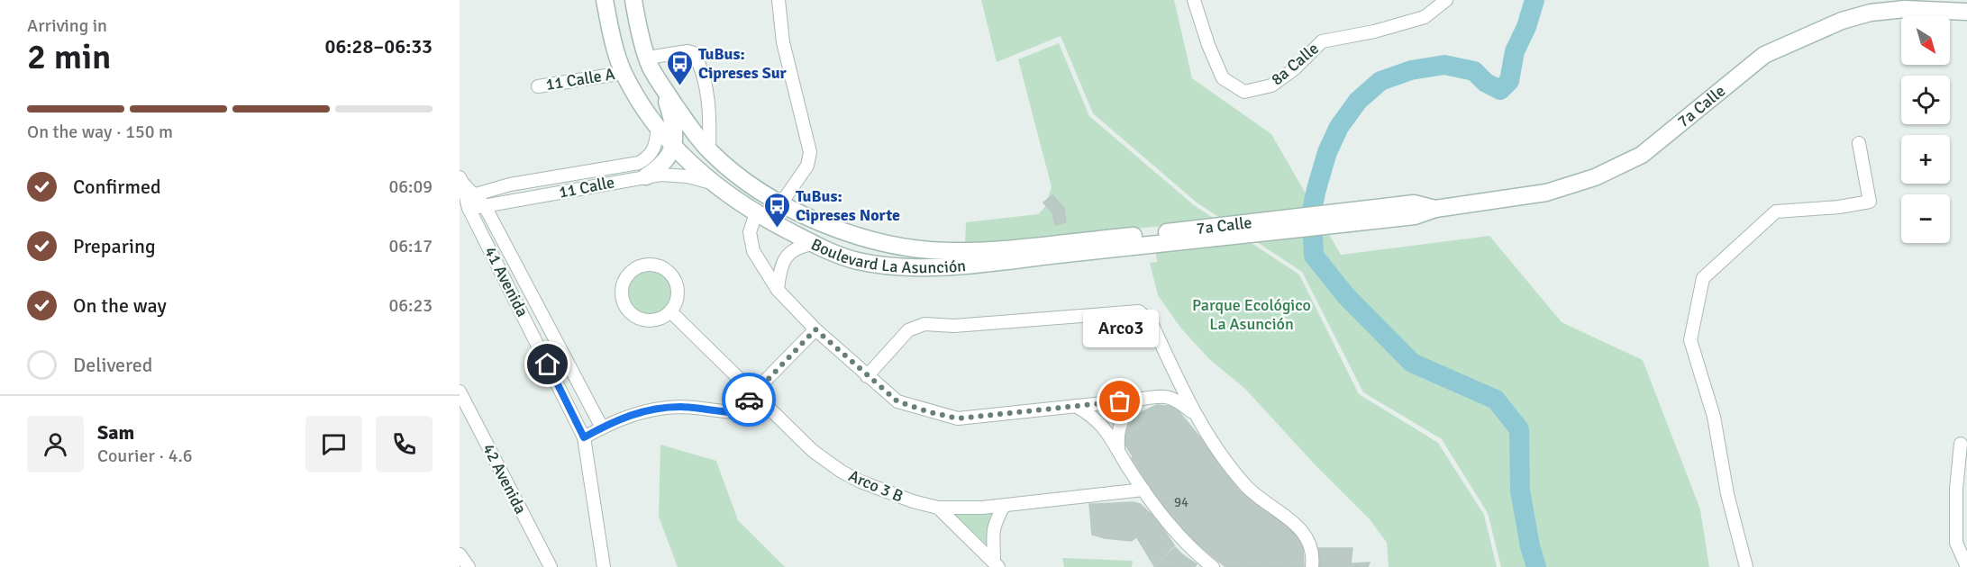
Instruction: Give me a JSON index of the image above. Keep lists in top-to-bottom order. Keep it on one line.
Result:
{"streets":{"main road":["7a Calle","Boulevard La Asunción"],"street":["8a Calle","11 Calle A","11 Calle","41 Avenida","42 Avenida","Arco 3 B"]},"crossings":[["11 Calle A","Boulevard La Asunción"],["7a Calle","Boulevard La Asunción"],["11 Calle","Boulevard La Asunción"],["11 Calle","41 Avenida"]],"parks":["Parque Ecológico La Asunción"],"places":{"bus stop":["TuBus: Cipreses Sur","TuBus: Cipreses Norte"],"other":["Arco3"]},"house_numbers":["94"],"north":"bottom right","page":{"heading":["2 min","Arriving in","06:28–06:33"],"panel":["Sam","Courier · 4.6"],"map_buttons":["+","−"],"bar":"On the way · 150 m","list":[["Confirmed","06:09"],["Preparing","06:17"],["On the way","06:23"],"Delivered"],"bubble":"Arco3"}}
